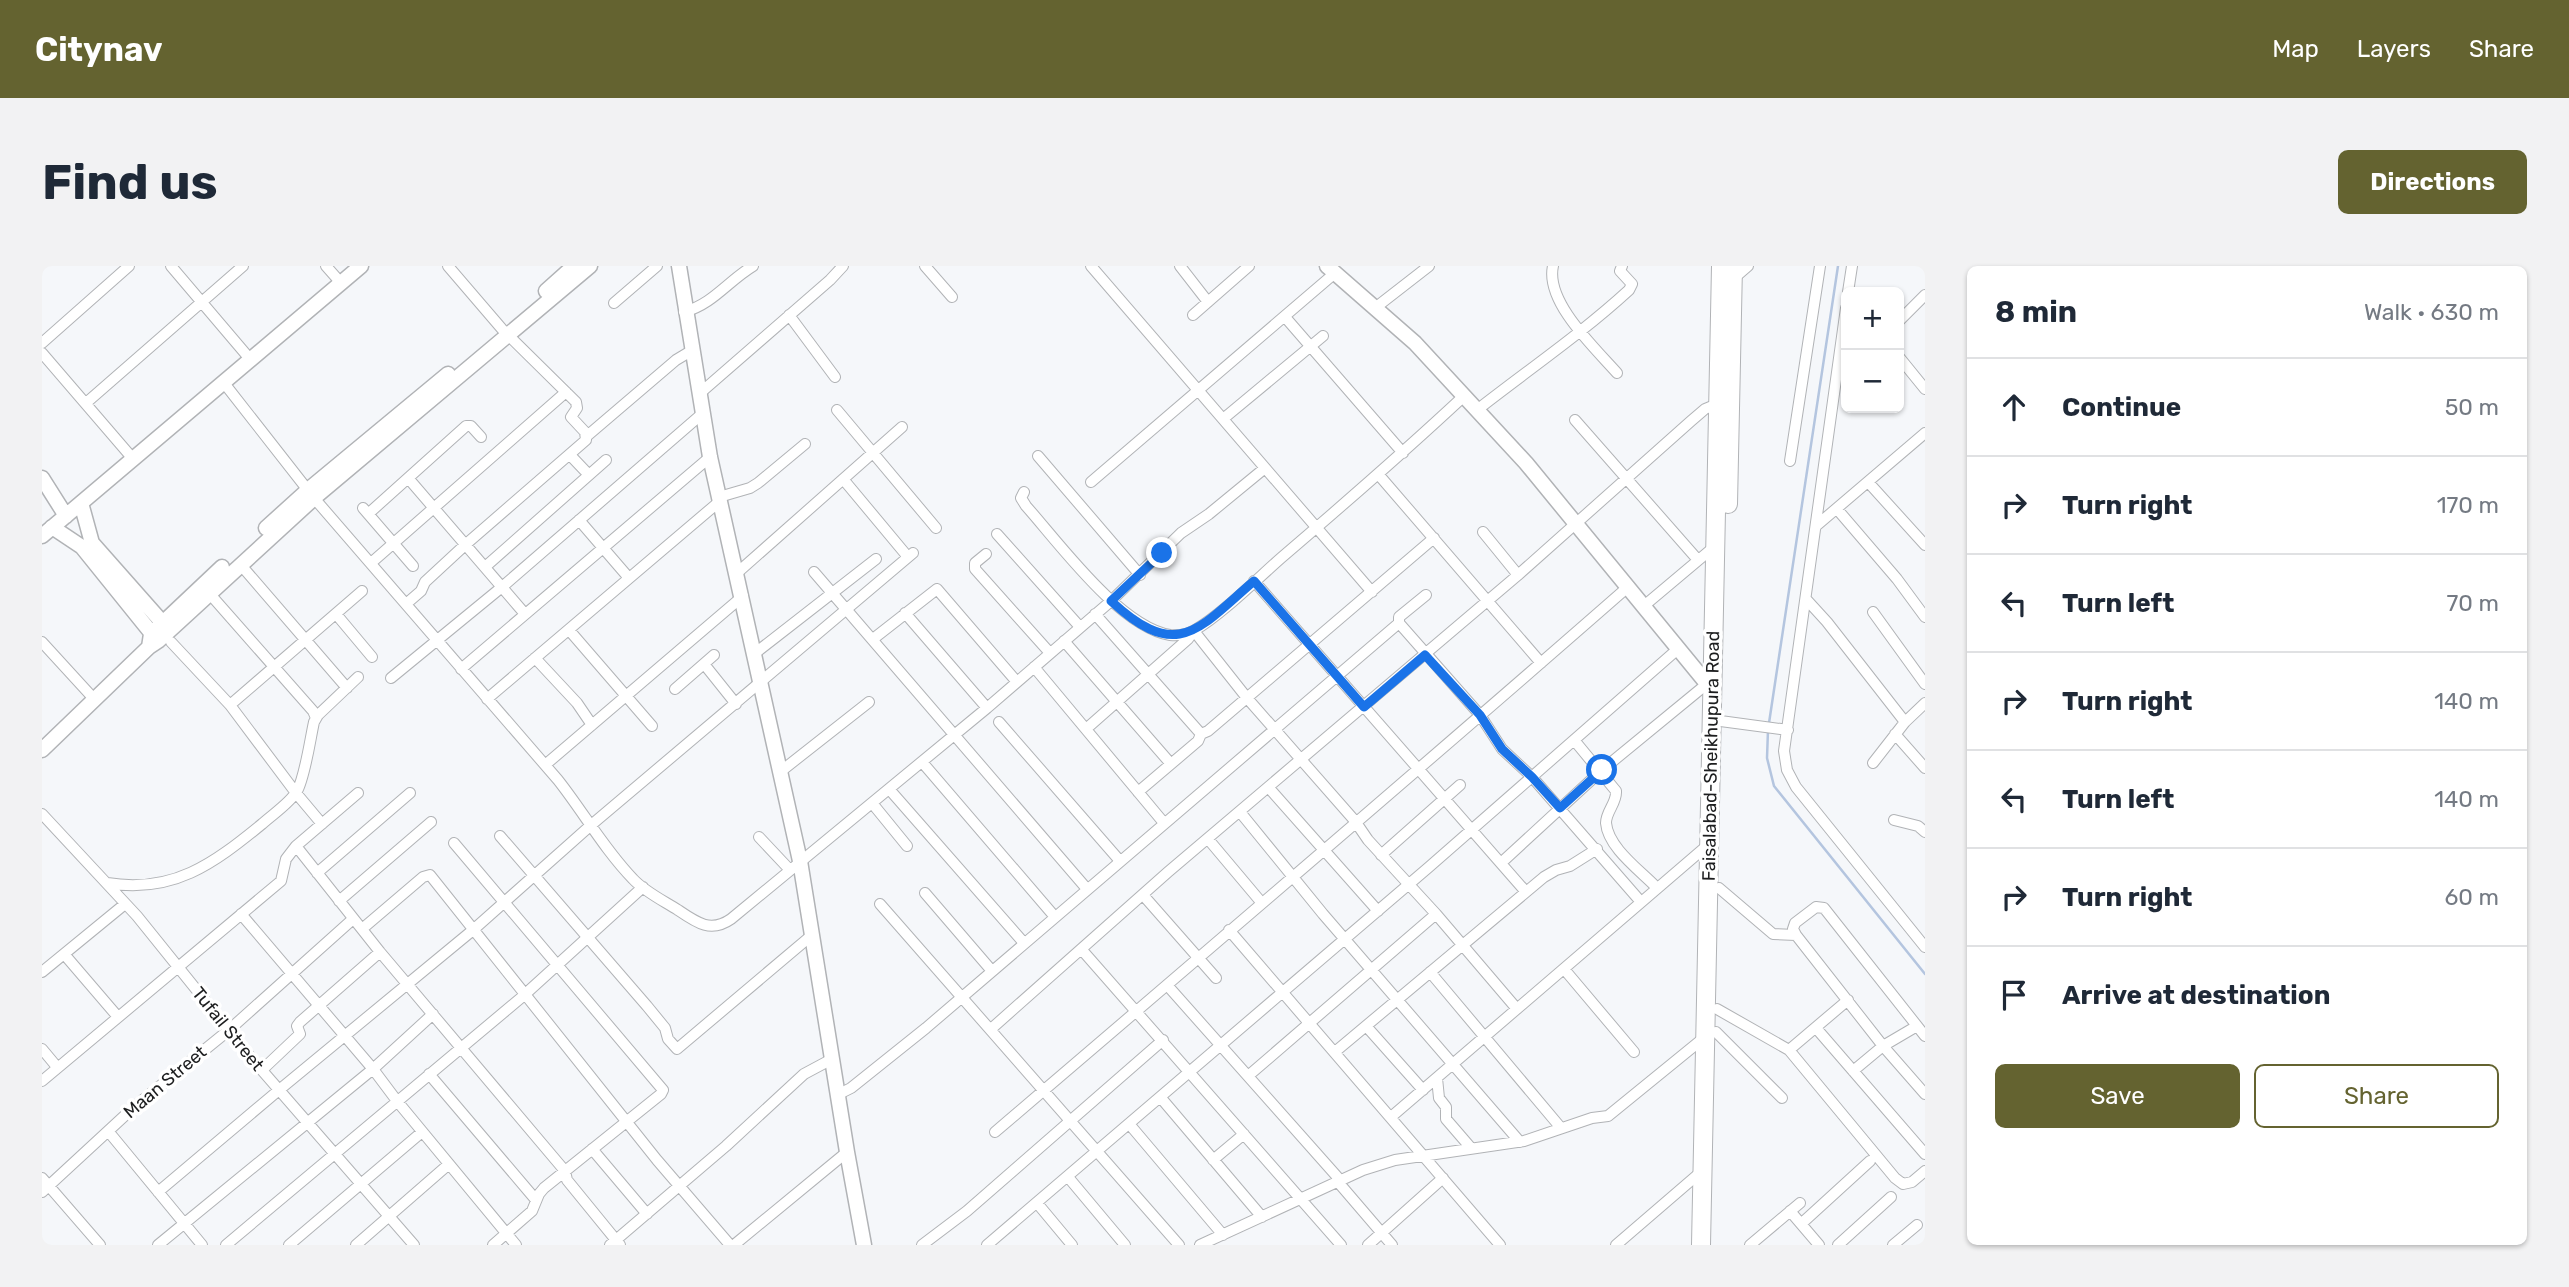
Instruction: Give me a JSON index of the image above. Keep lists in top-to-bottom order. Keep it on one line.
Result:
{"streets":{"highway":["Faisalabad-Sheikhupura Road"],"street":["Tufail Street","Maan Street"]},"crossings":[["Tufail Street","Maan Street"]],"page":{"header":"Citynav","nav":["Map","Layers","Share"],"buttons":["Directions",["Save","Share"]],"title":"Find us","heading":["8 min","Walk · 630 m"],"map_buttons":["+","−"],"list":[["Continue","50 m"],["Turn right","170 m"],["Turn left","70 m"],["Turn right","140 m"],["Turn left","140 m"],["Turn right","60 m"],"Arrive at destination"]}}
